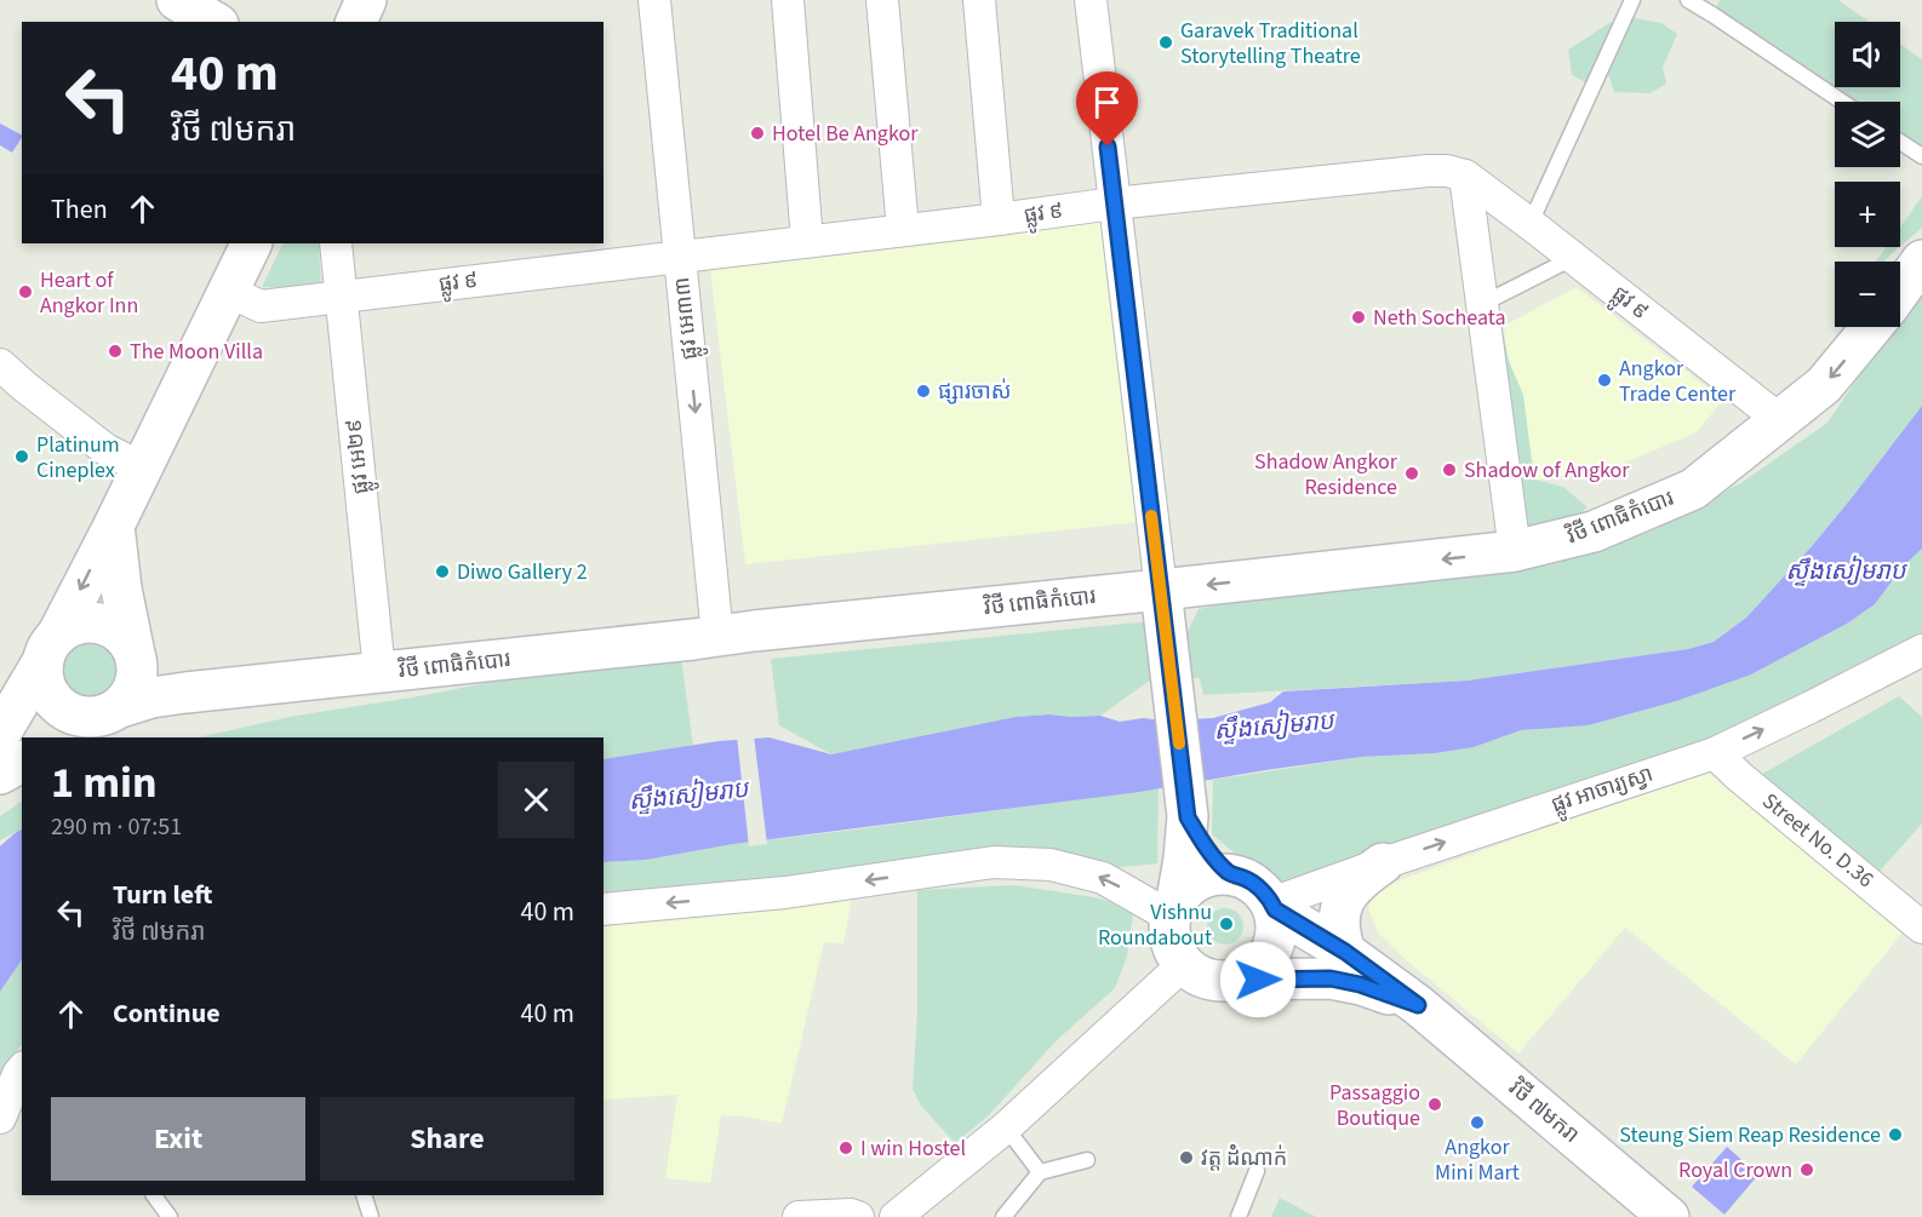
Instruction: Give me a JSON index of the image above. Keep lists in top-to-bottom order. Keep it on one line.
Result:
{"streets":{"main road":["វិថី ពោធិកំបោរ","វិថី ៧មករា"],"street":["ផ្លូវ ៩","ផ្លូវ អេ៣៣","ផ្លូវ អេ២៩","ផ្លូវ អាចារ្យស្វា","Street No. D.36"]},"crossings":[["ផ្លូវ ៩","ផ្លូវ អេ៣៣"],["ផ្លូវ ៩","ផ្លូវ អេ២៩"],["ផ្លូវ ៩","វិថី ពោធិកំបោរ"],["ផ្លូវ អេ៣៣","វិថី ពោធិកំបោរ"],["ផ្លូវ អេ២៩","វិថី ពោធិកំបោរ"],["ផ្លូវ អាចារ្យស្វា","Street No. D.36"],["ផ្លូវ អាចារ្យស្វា","វិថី ៧មករា"]],"one_way":["ផ្លូវ អេ៣៣","ផ្លូវ អាចារ្យស្វា"],"water":["ស្ទឹងសៀមរាប"],"places":["Garavek Traditional Storytelling Theatre","Hotel Be Angkor","Heart of Angkor Inn","Neth Socheata","The Moon Villa","Angkor Trade Center","ផ្សារចាស់","Platinum Cineplex","Shadow of Angkor","Shadow Angkor Residence","Diwo Gallery 2","Vishnu Roundabout","Passaggio Boutique","Angkor Mini Mart","Steung Siem Reap Residence","I win Hostel","វត្ត ដំំណាក់","Royal Crown"],"page":{"map_buttons":["+","−"],"turn":["40 m","វិថី ៧មករា"],"then":"Then","heading":["1 min","290 m · 07:51"],"list":[{"name":"Turn left","note":"វិថី ៧មករា","value":"40 m"},{"name":"Continue","value":"40 m"}],"buttons":["Exit","Share"]}}
